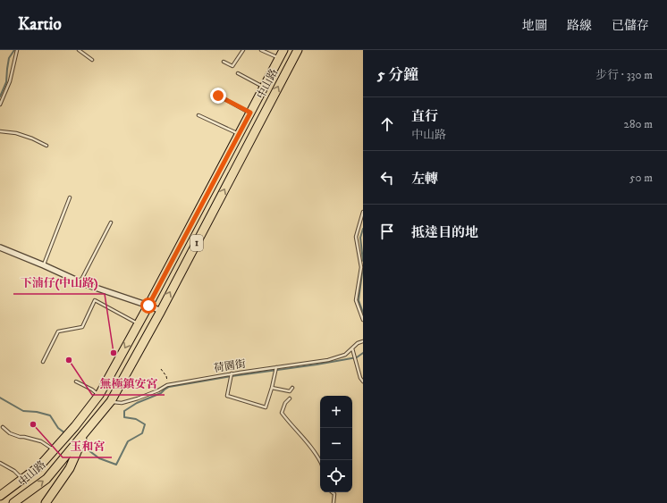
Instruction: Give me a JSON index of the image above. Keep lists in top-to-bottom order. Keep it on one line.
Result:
{"streets":{"main road":["中山路","1"],"lane":["荷園街"]},"crossings":[["中山路","荷園街"]],"places":["下湳仔(中山路)","無極鎮安宮","玉和宮"],"page":{"header":"Kartio","nav":["地圖","路線","已儲存"],"heading":["5 分鐘","步行 · 330 m"],"list":[["直行","中山路","280 m"],["左轉","50 m"],"抵達目的地"],"map_buttons":["+","−"]}}
